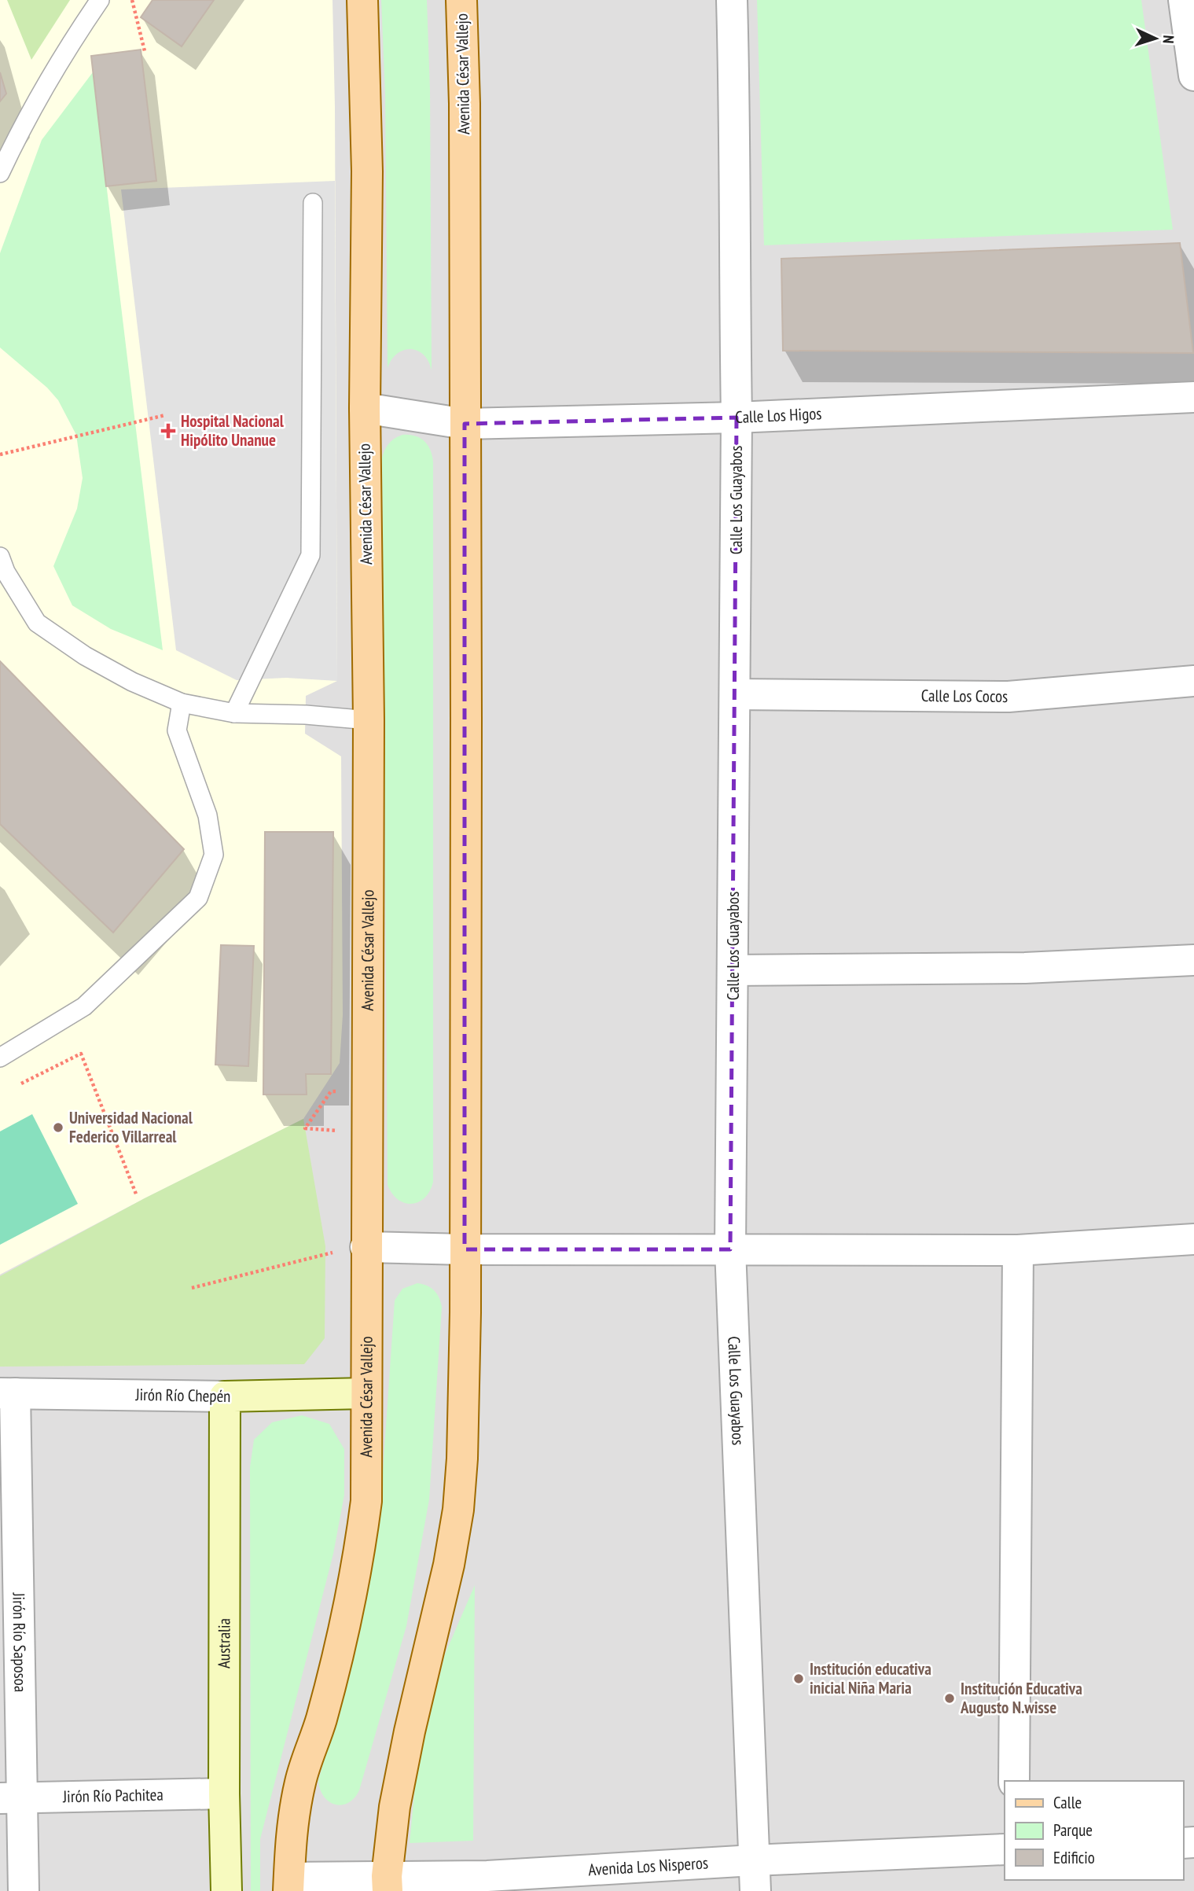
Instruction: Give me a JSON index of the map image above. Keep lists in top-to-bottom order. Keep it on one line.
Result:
{"streets":{"main road":["Avenida César Vallejo"],"street":["Calle Los Higos","Calle Los Guayabos","Calle Los Cocos","Jirón Río Chepén","Jirón Río Saposoa","Australia","Jirón Río Pachitea","Avenida Los Nisperos"]},"crossings":[["Avenida César Vallejo","Calle Los Higos"],["Avenida César Vallejo","Jirón Río Chepén"],["Avenida César Vallejo","Avenida Los Nisperos"],["Calle Los Higos","Calle Los Guayabos"],["Calle Los Guayabos","Calle Los Cocos"],["Calle Los Guayabos","Avenida Los Nisperos"],["Jirón Río Chepén","Jirón Río Saposoa"],["Jirón Río Chepén","Australia"],["Jirón Río Saposoa","Jirón Río Pachitea"],["Australia","Jirón Río Pachitea"]],"places":{"health":["Hospital Nacional Hipólito Unanue"],"other":["Universidad Nacional Federico Villarreal","Institución educativa inicial Niña Maria","Institución Educativa Augusto N.wisse"]},"legend":["Calle","Parque","Edificio"],"north":"right"}
